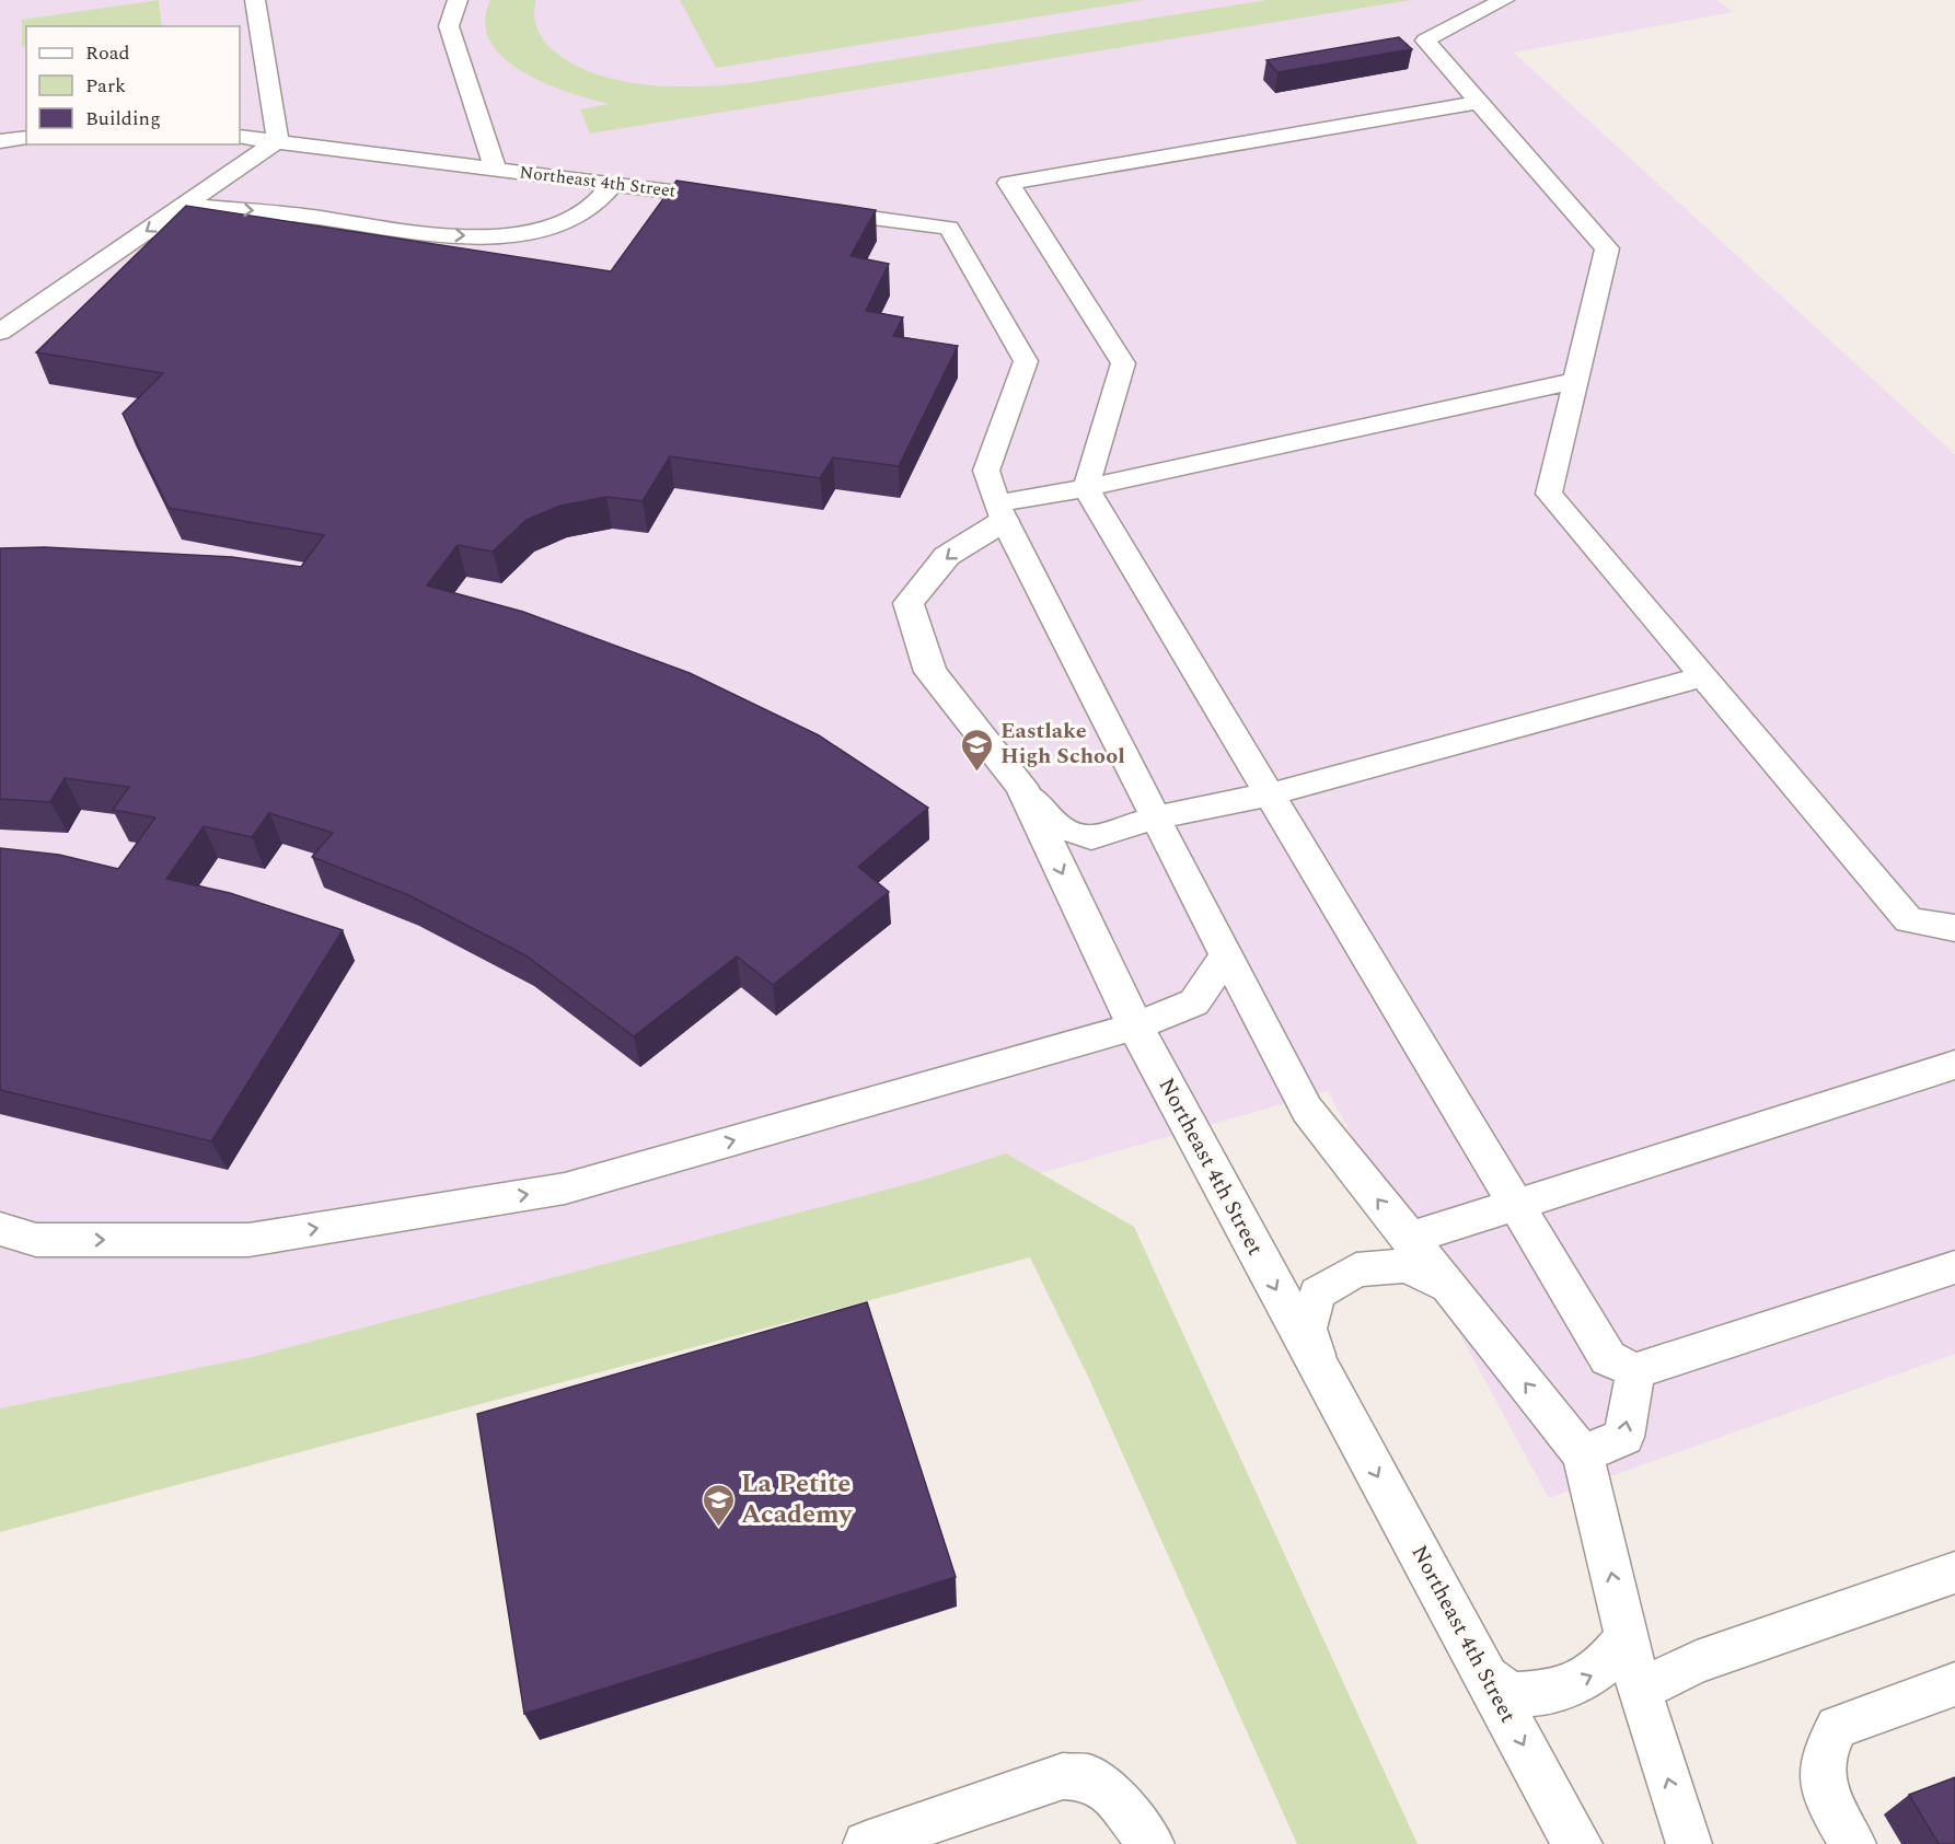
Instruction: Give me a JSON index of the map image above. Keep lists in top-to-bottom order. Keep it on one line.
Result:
{"streets":{"street":["Northeast 4th Street"]},"places":{"school or university":["Eastlake High School","La Petite Academy"]},"legend":["Road","Park","Building"]}
